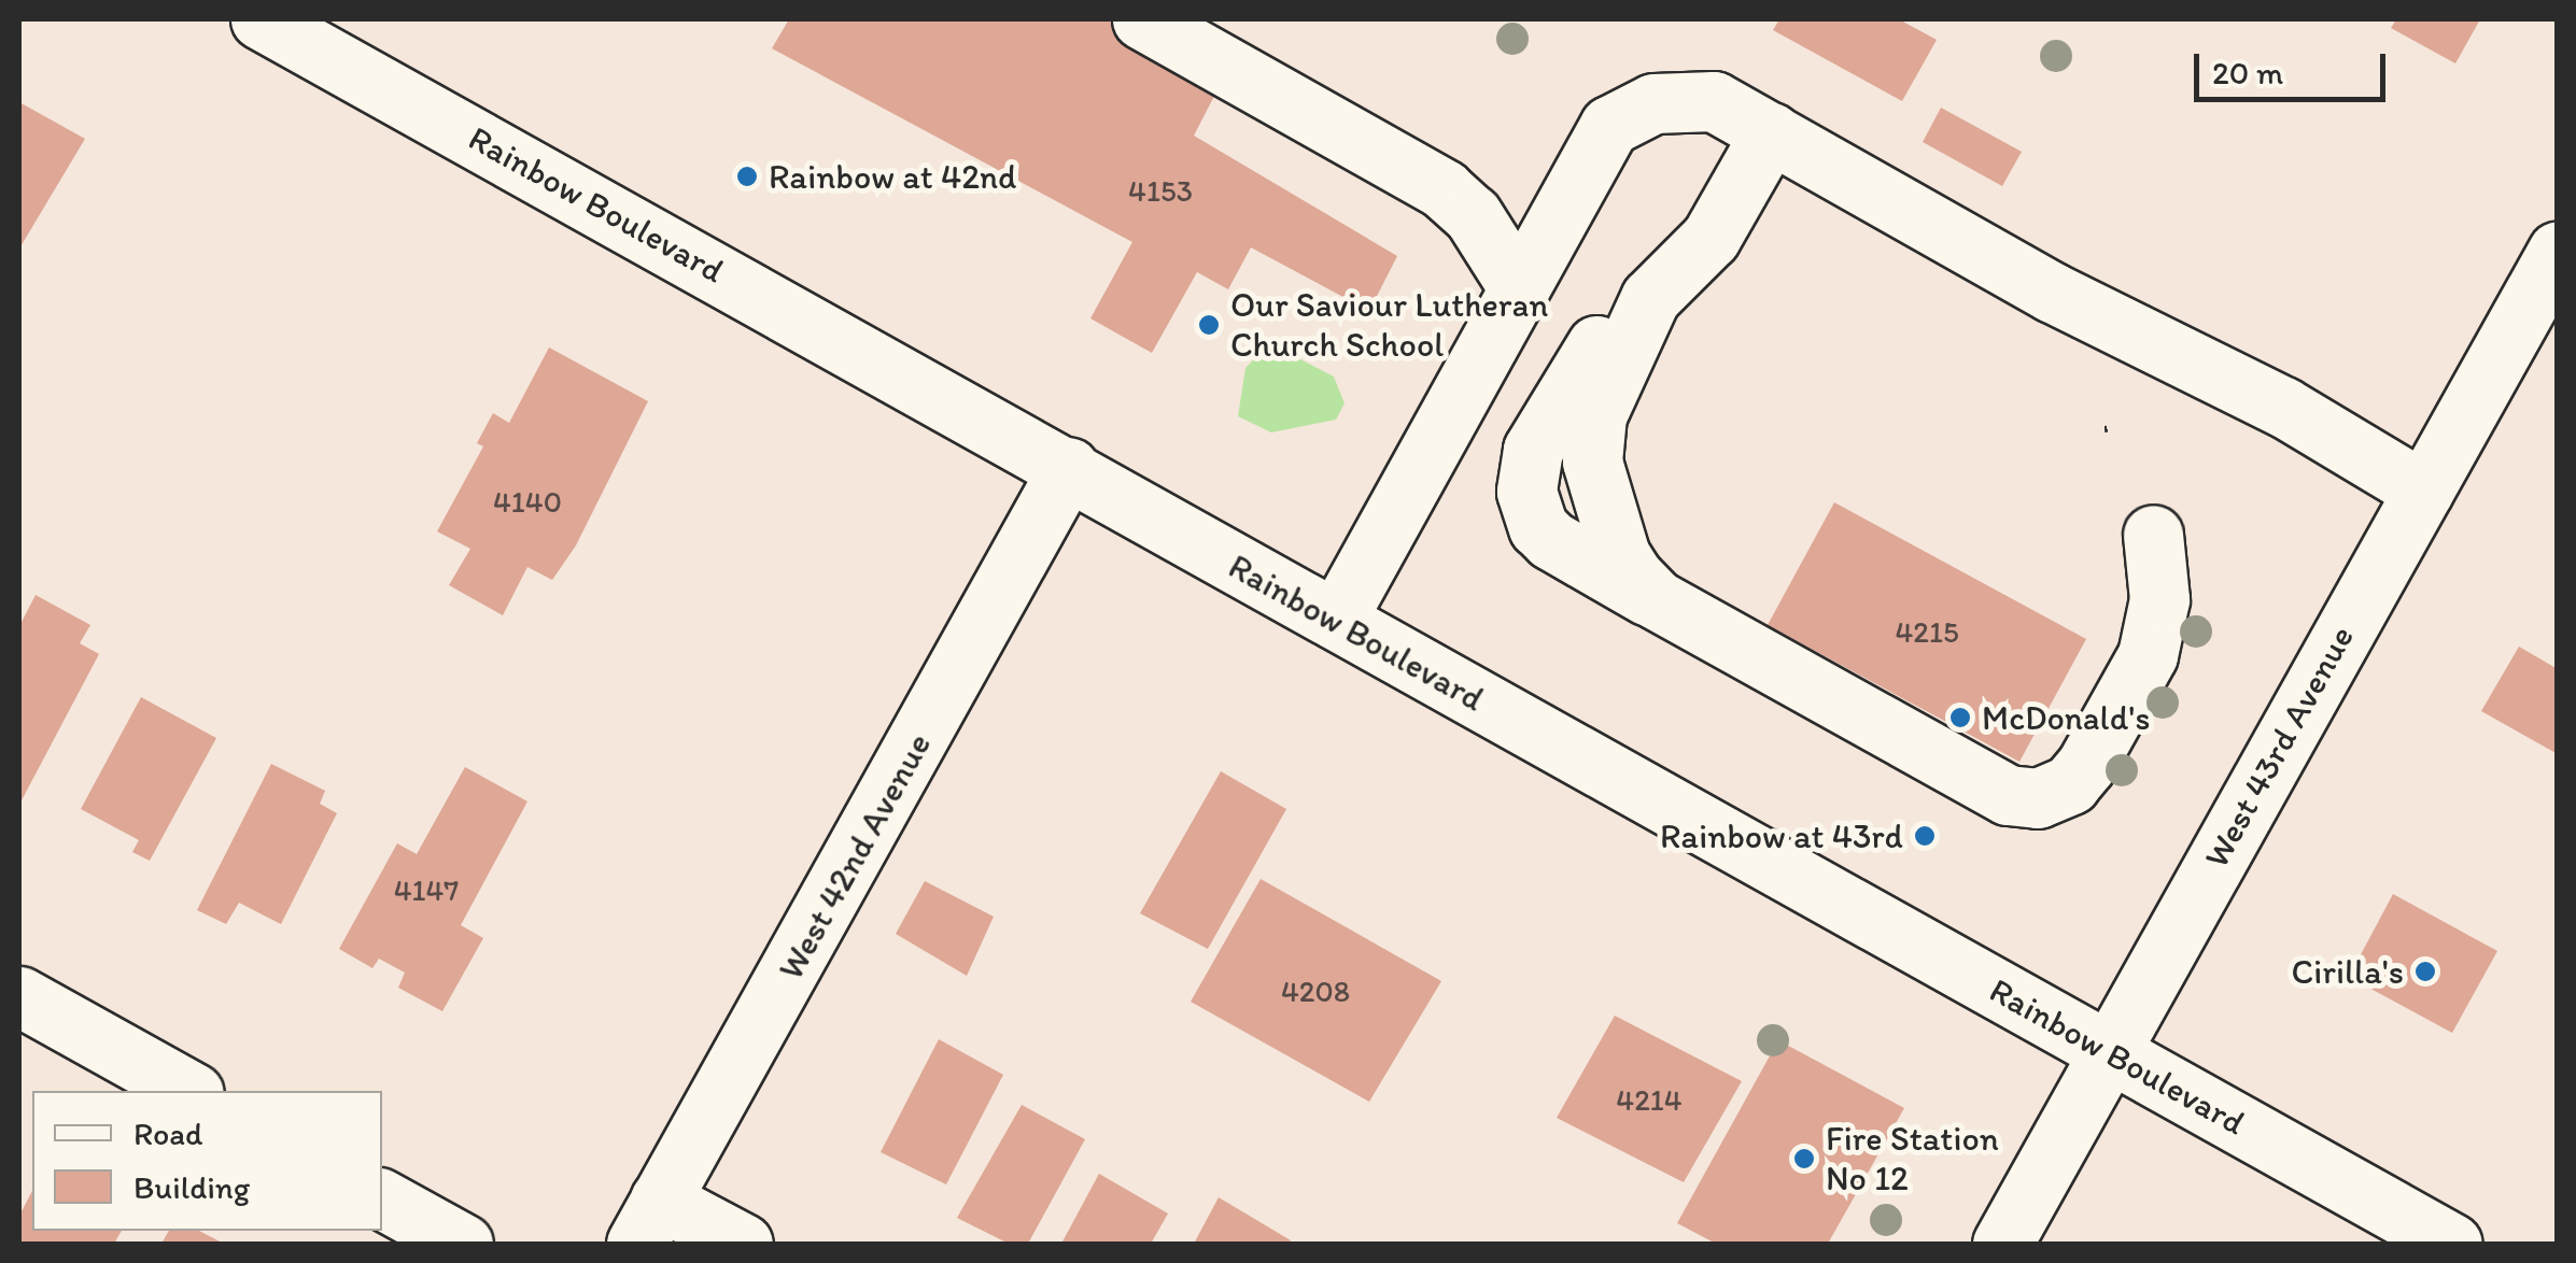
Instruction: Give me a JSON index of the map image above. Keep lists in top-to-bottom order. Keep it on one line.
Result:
{"streets":{"street":["Rainbow Boulevard","West 43rd Avenue","West 42nd Avenue"]},"crossings":[["Rainbow Boulevard","West 43rd Avenue"],["Rainbow Boulevard","West 42nd Avenue"]],"places":["Rainbow at 42nd","Our Saviour Lutheran Church School","McDonald's","Rainbow at 43rd","Cirilla's","Fire Station No 12"],"house_numbers":["4153","4140","4215","4147","4208","4214"],"legend":["Road","Building"],"scale_bar":"20 m"}
